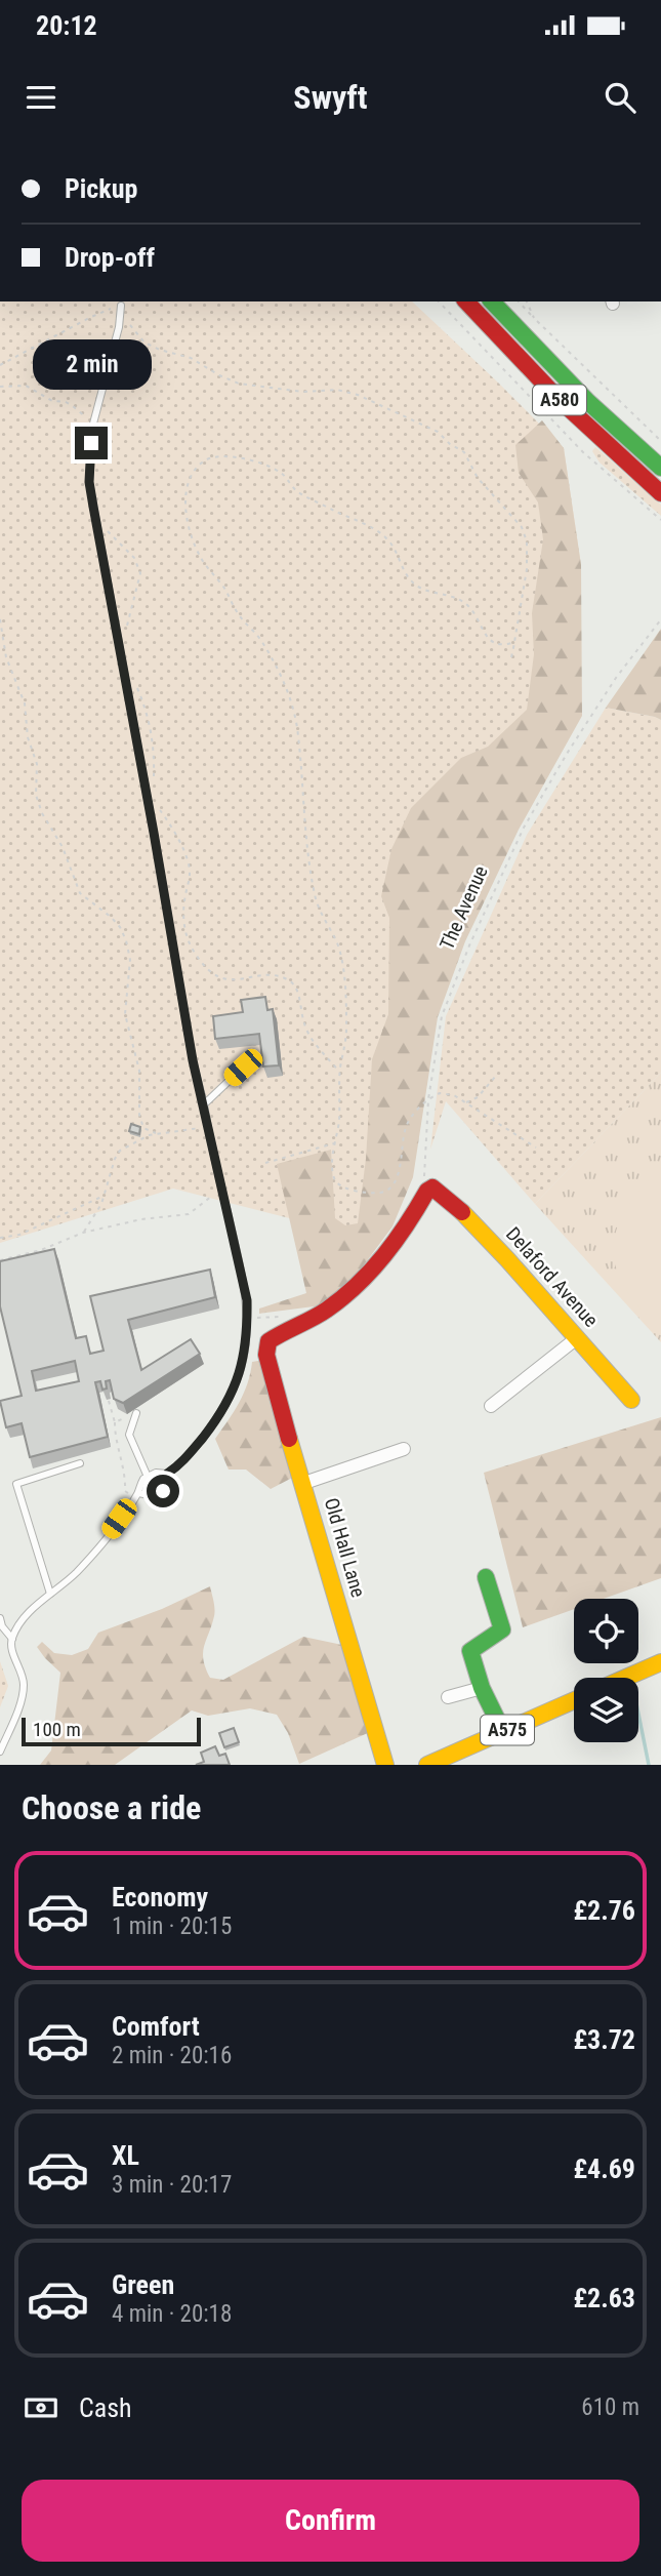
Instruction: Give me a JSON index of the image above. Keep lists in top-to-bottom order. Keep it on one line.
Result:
{"streets":{"main road":["A580","Delaford Avenue","Old Hall Lane","A575"],"path":["The Avenue"]},"crossings":[["The Avenue","Delaford Avenue"],["The Avenue","Old Hall Lane"],["Delaford Avenue","Old Hall Lane"]],"scale_bar":"100 m","page":{"status":"20:12","header":"Swyft","banner":["Pickup","Drop-off"],"bubble":"2 min","scale":"100 m","heading":"Choose a ride","list":[{"name":"Economy","note":"1 min · 20:15","value":"£2.76"},{"name":"Comfort","note":"2 min · 20:16","value":"£3.72"},{"name":"XL","note":"3 min · 20:17","value":"£4.69"},{"name":"Green","note":"4 min · 20:18","value":"£2.63"}],"pay":["Cash","610 m"],"buttons":"Confirm"}}
